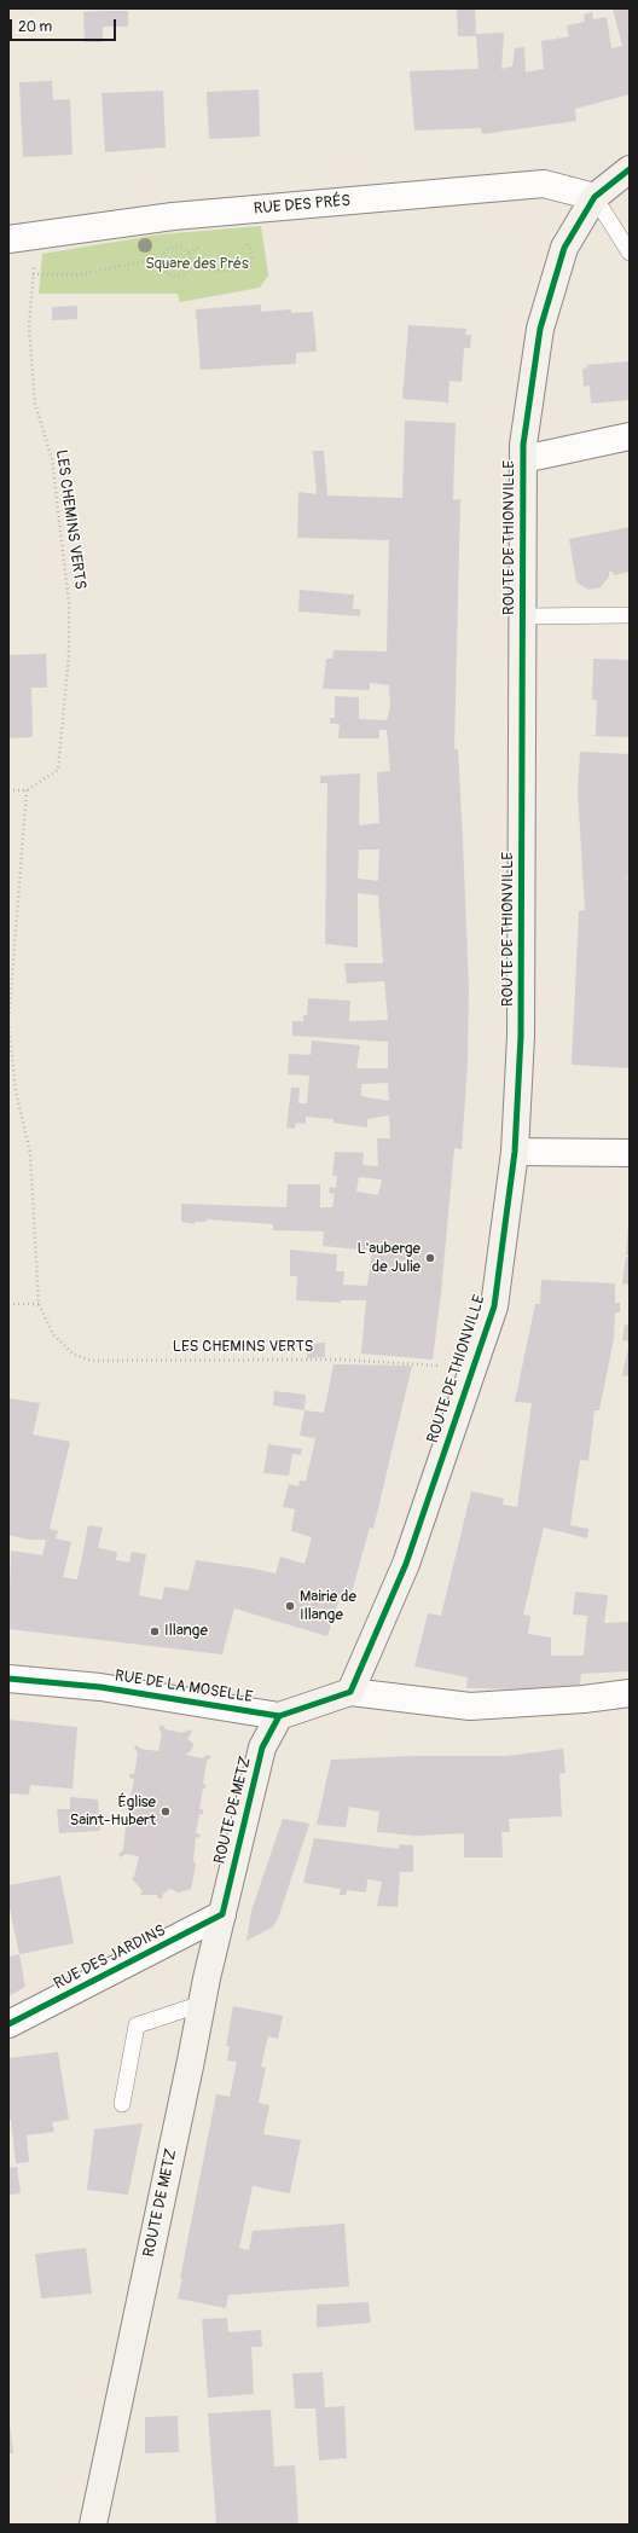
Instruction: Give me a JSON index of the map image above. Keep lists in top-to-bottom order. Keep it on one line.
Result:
{"streets":{"street":["RUE DES PRÉS","ROUTE DE THIONVILLE","RUE DE LA MOSELLE","ROUTE DE METZ","RUE DES JARDINS"],"path":["LES CHEMINS VERTS"]},"crossings":[["RUE DES PRÉS","LES CHEMINS VERTS"],["RUE DES PRÉS","ROUTE DE THIONVILLE"],["LES CHEMINS VERTS","ROUTE DE THIONVILLE"],["ROUTE DE THIONVILLE","RUE DE LA MOSELLE"],["RUE DE LA MOSELLE","ROUTE DE METZ"],["ROUTE DE METZ","RUE DES JARDINS"]],"parks":["Square des Prés"],"places":["L'auberge de Julie","Mairie de Illange","Illange","Église Saint-Hubert"],"scale_bar":"20 m"}
